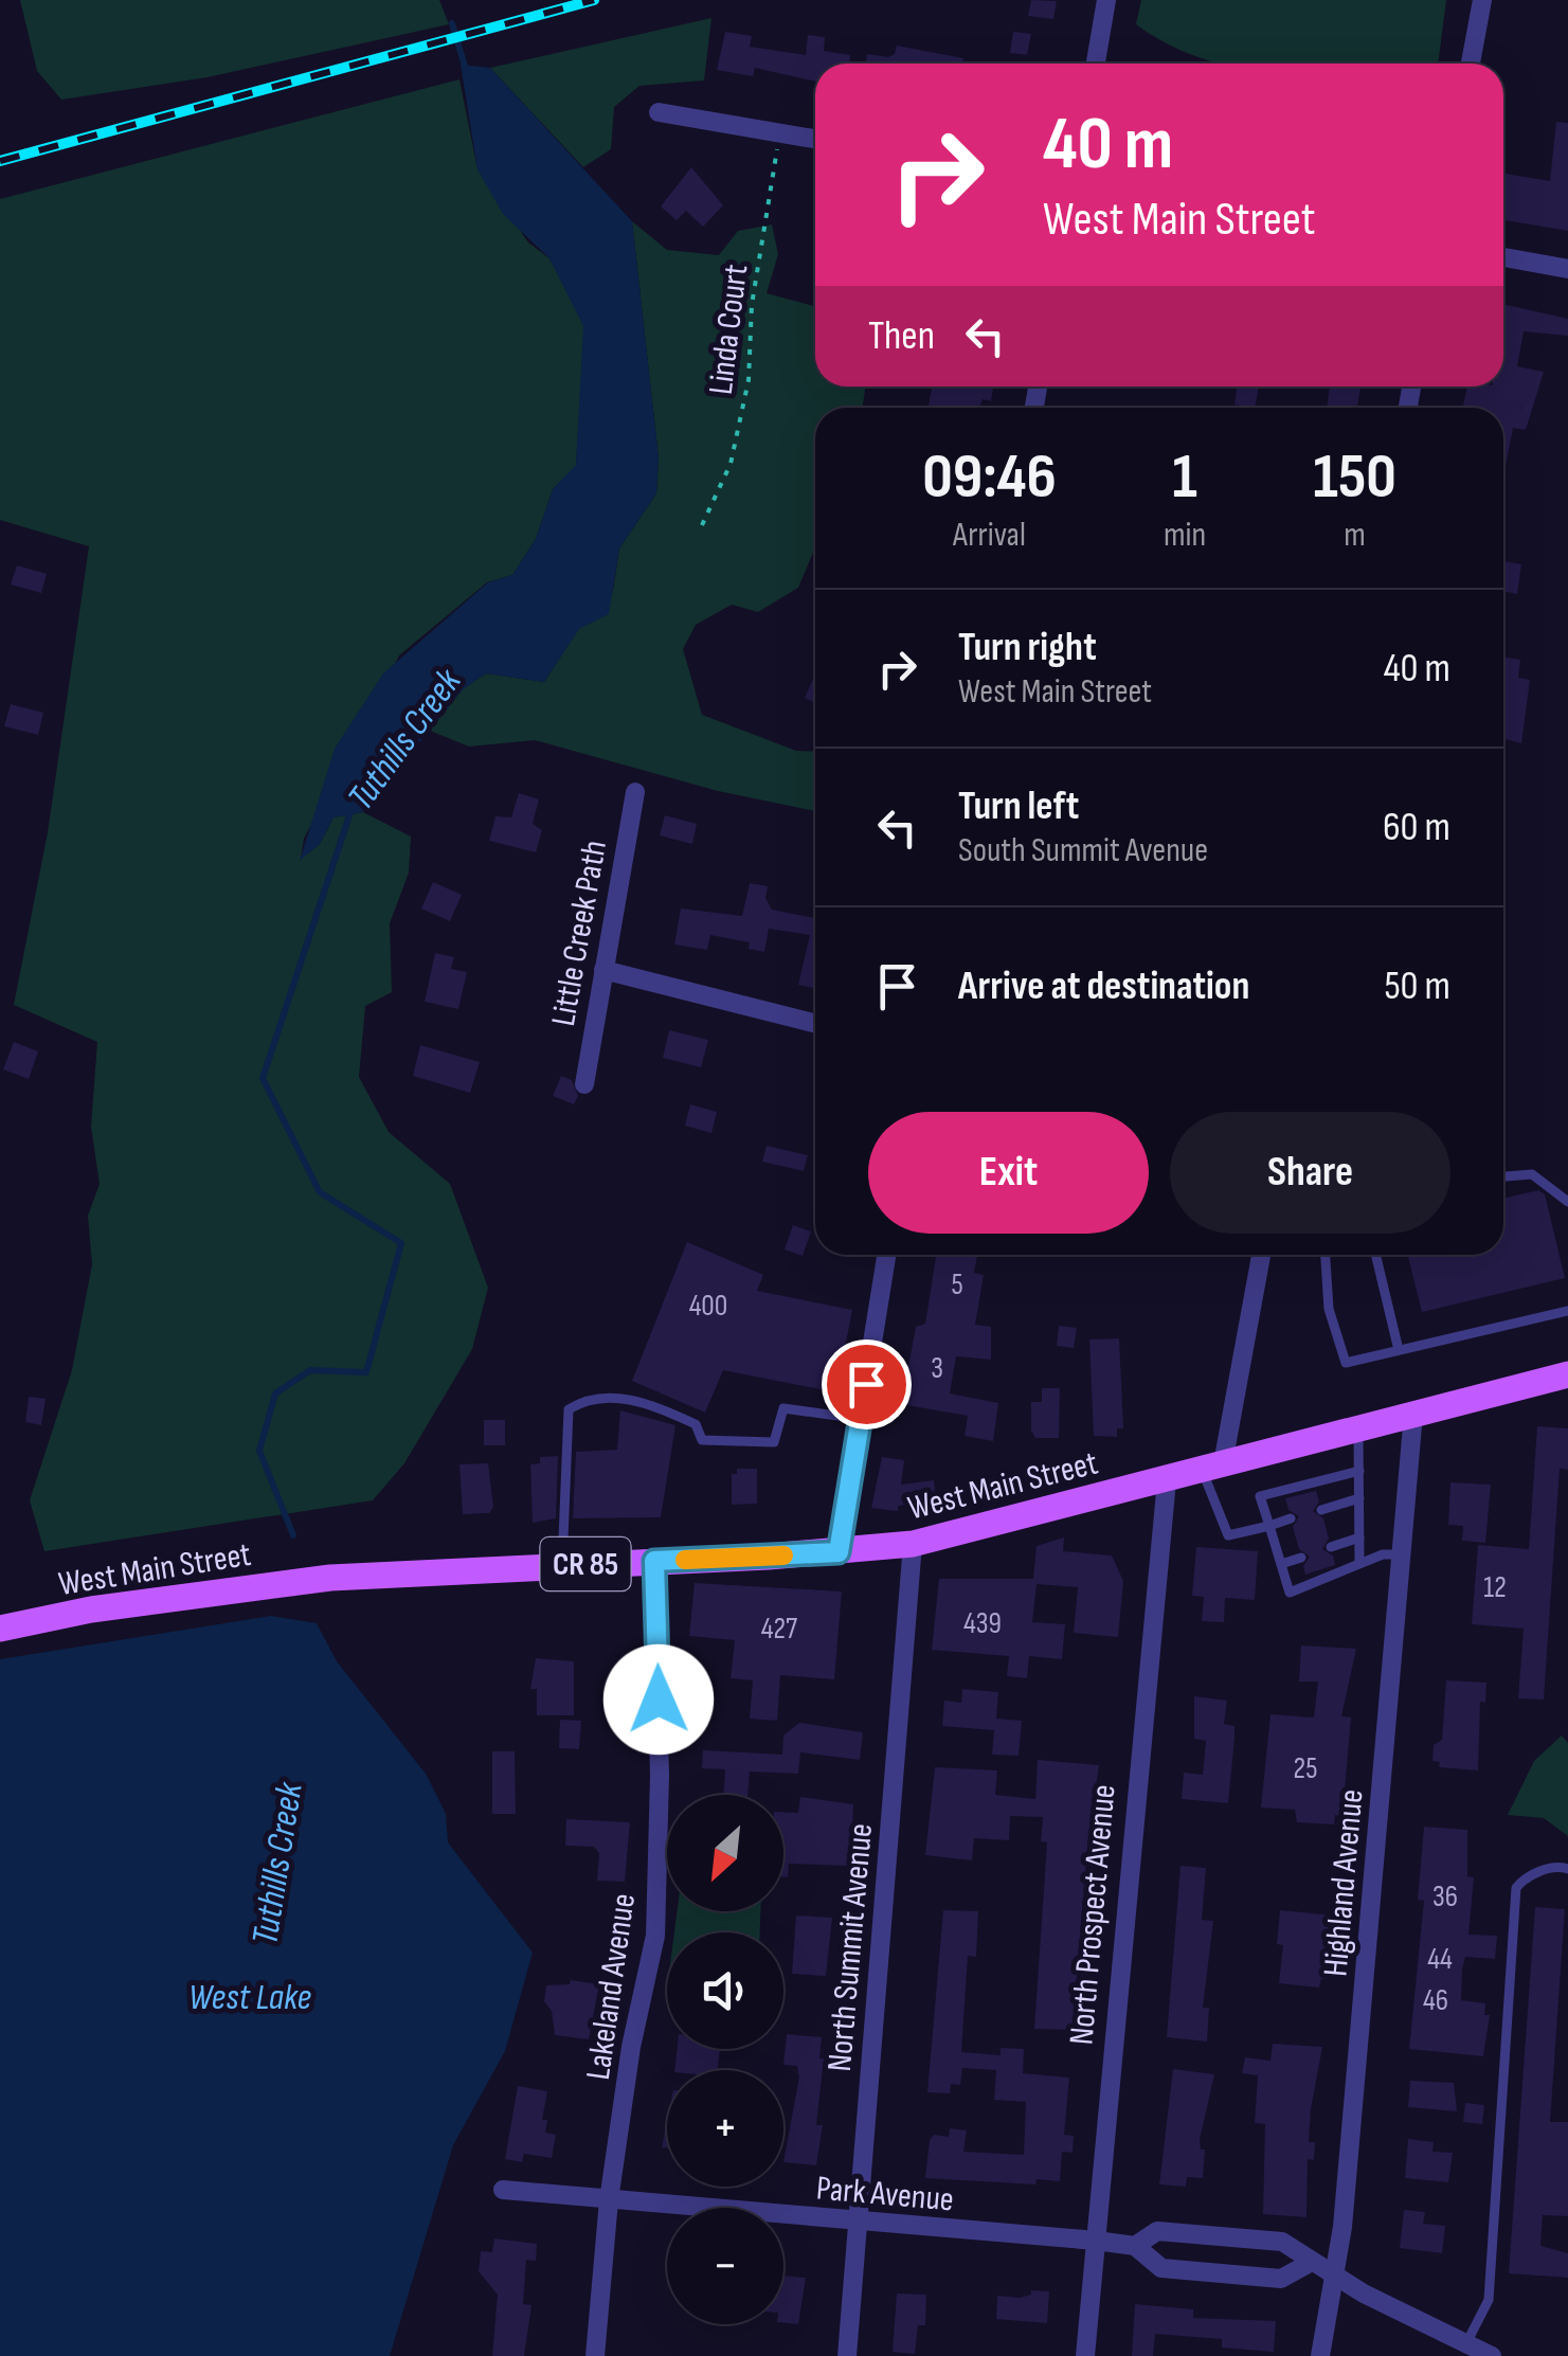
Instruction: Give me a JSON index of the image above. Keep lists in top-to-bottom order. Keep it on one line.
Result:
{"streets":{"main road":["West Main Street","CR 85"],"street":["Little Creek Path","Highland Avenue","North Prospect Avenue","North Summit Avenue","Lakeland Avenue","Park Avenue"],"path":["Linda Court"]},"crossings":[["West Main Street","Highland Avenue"],["West Main Street","North Prospect Avenue"],["West Main Street","North Summit Avenue"],["West Main Street","Lakeland Avenue"],["Highland Avenue","Park Avenue"],["North Prospect Avenue","Park Avenue"],["North Summit Avenue","Park Avenue"],["Lakeland Avenue","Park Avenue"]],"water":["Tuthills Creek","West Lake"],"house_numbers":["5","400","3","12","439","427","25","36","44","46"],"north":"bottom left","page":{"turn":["40 m","West Main Street"],"then":"Then","eta":["09:46","Arrival","1","min","150","m"],"list":[{"name":"Turn right","note":"West Main Street","value":"40 m"},{"name":"Turn left","note":"South Summit Avenue","value":"60 m"},{"name":"Arrive at destination","value":"50 m"}],"buttons":["Exit","Share"],"map_buttons":["+","−"]}}
